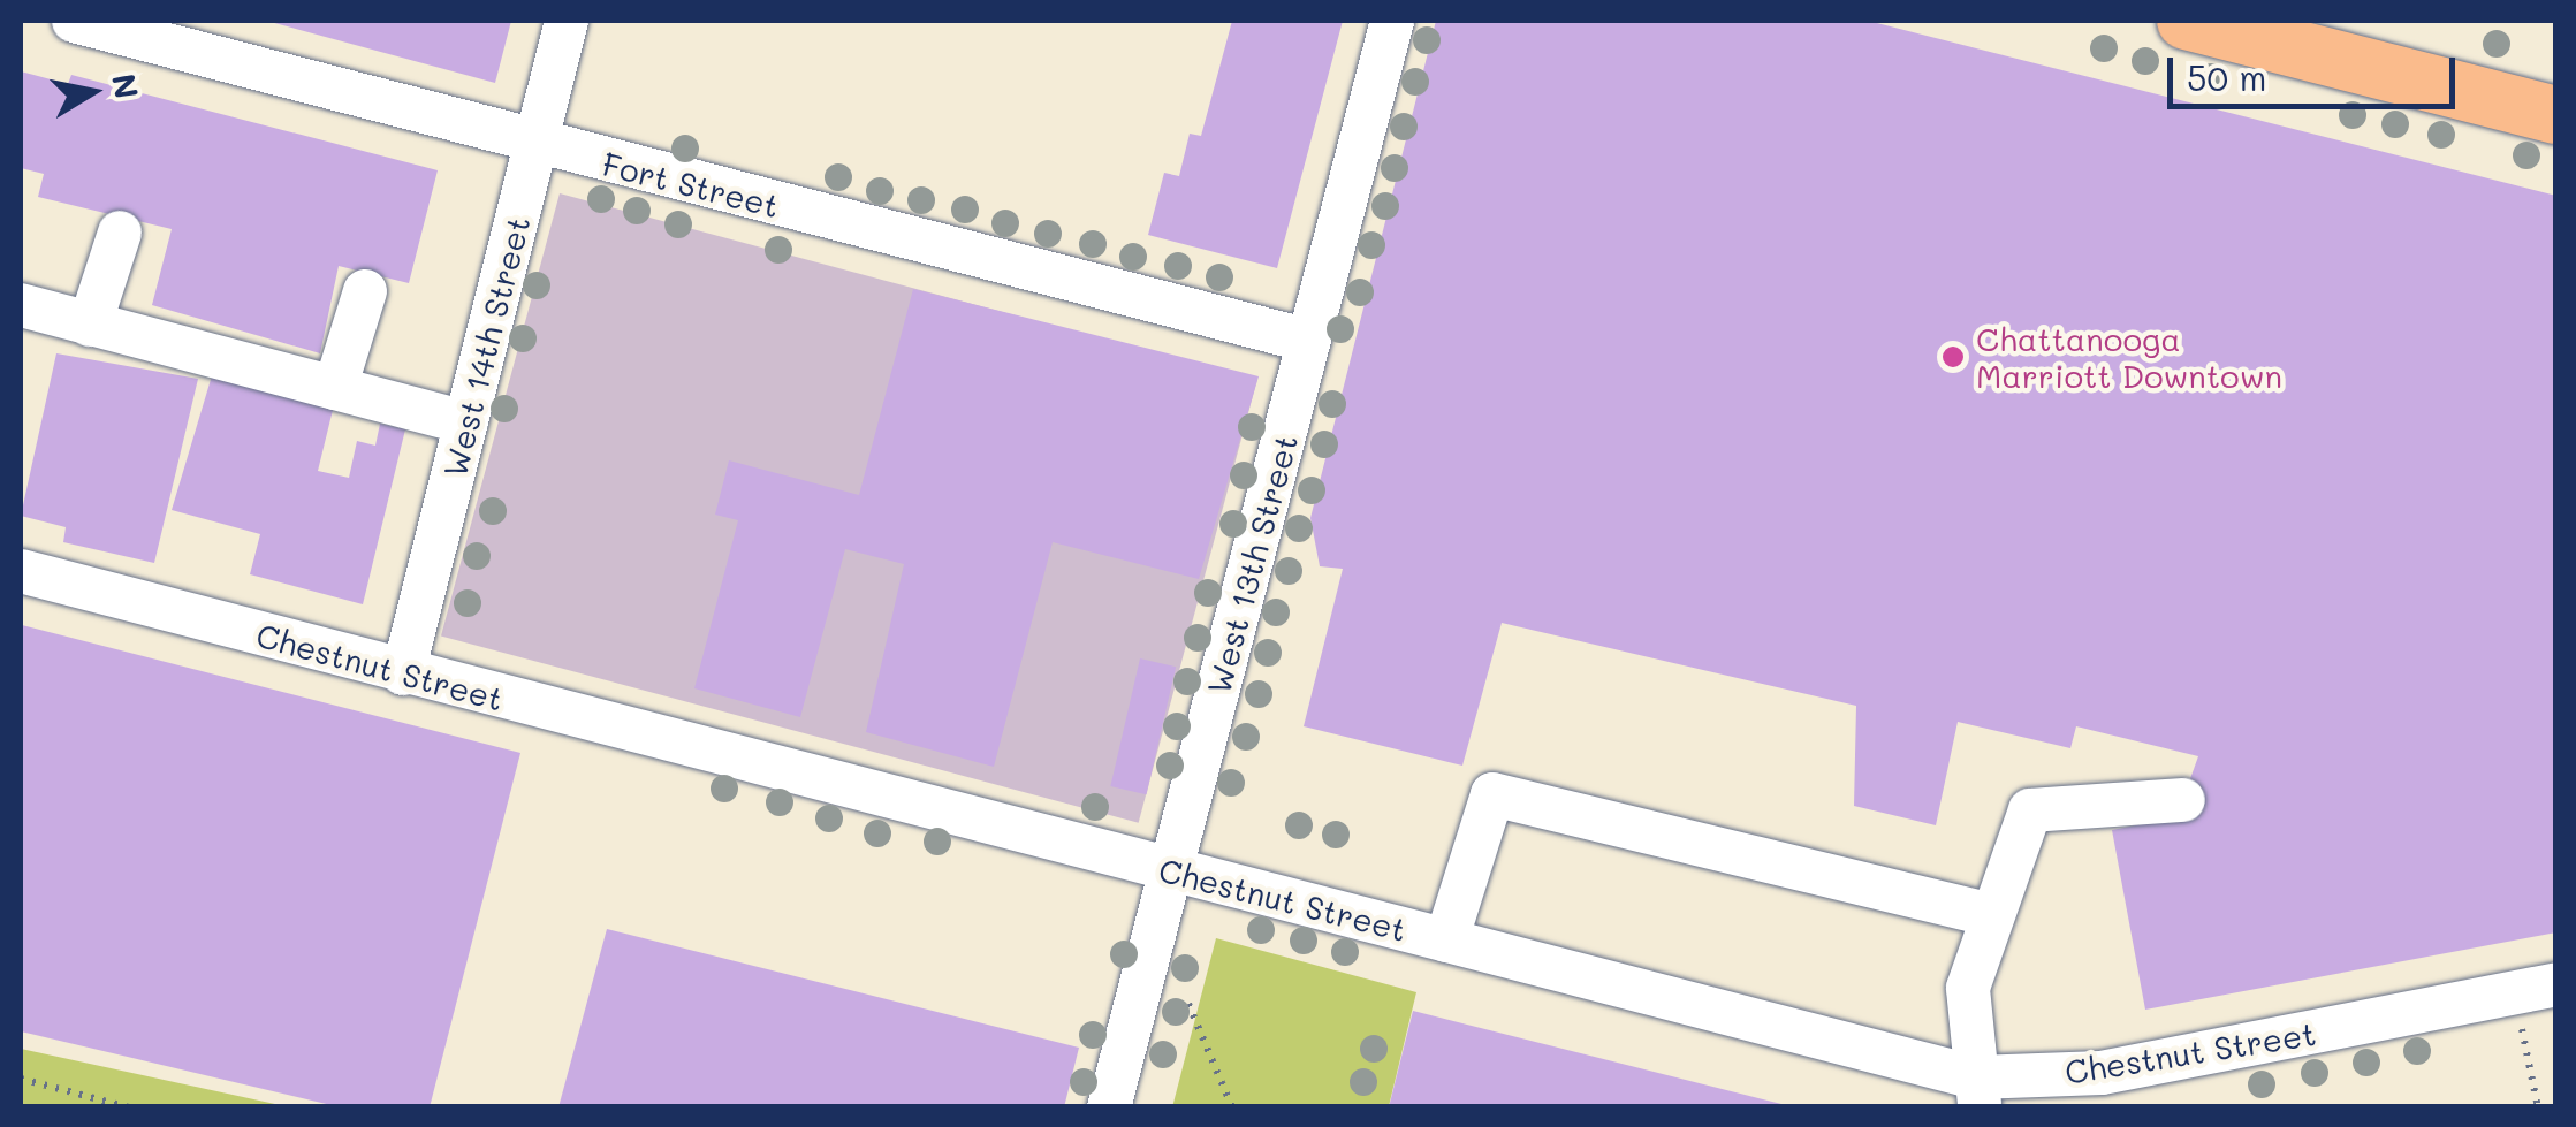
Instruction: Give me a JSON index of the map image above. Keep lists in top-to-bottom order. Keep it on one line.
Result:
{"streets":{"street":["Fort Street","West 14th Street","West 13th Street","Chestnut Street"]},"crossings":[["Fort Street","West 14th Street"],["Fort Street","West 13th Street"],["West 14th Street","Chestnut Street"],["West 13th Street","Chestnut Street"]],"places":["Chattanooga Marriott Downtown"],"scale_bar":"50 m","north":"right"}
